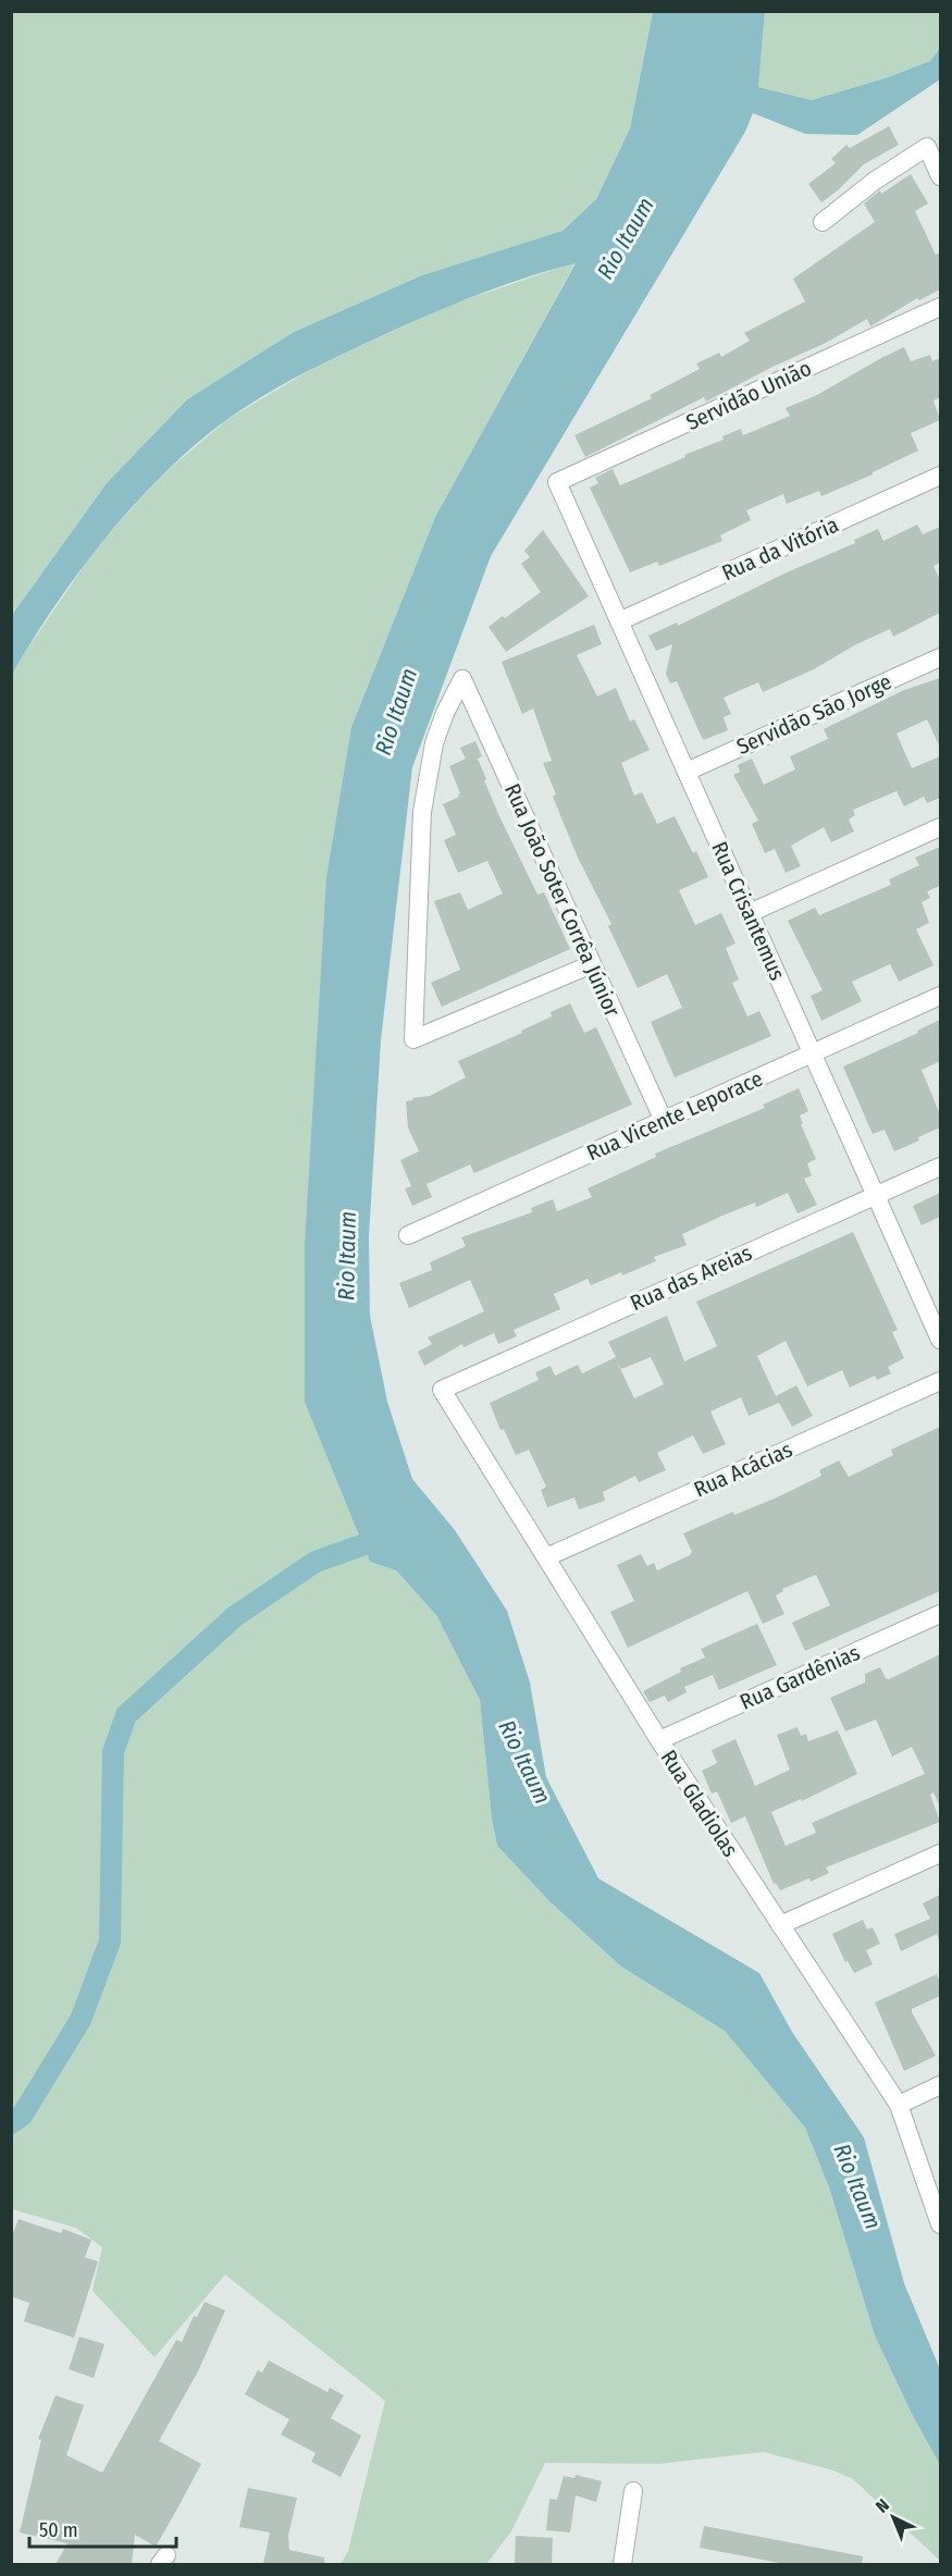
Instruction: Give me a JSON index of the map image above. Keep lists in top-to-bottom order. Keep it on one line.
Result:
{"streets":{"street":["Servidão União","Rua da Vitória","Servidão São Jorge","Rua João Soter Corrêa Júnior","Rua Crisantemus","Rua Vicente Leporace","Rua das Areias","Rua Acácias","Rua Gardênias","Rua Gladiolas"]},"crossings":[["Servidão União","Rua Crisantemus"],["Rua da Vitória","Rua Crisantemus"],["Servidão São Jorge","Rua Crisantemus"],["Rua João Soter Corrêa Júnior","Rua Vicente Leporace"],["Rua Crisantemus","Rua Vicente Leporace"],["Rua Crisantemus","Rua das Areias"],["Rua das Areias","Rua Gladiolas"],["Rua Acácias","Rua Gladiolas"],["Rua Gardênias","Rua Gladiolas"]],"water":["Rio Itaum"],"scale_bar":"50 m","north":"top left"}
